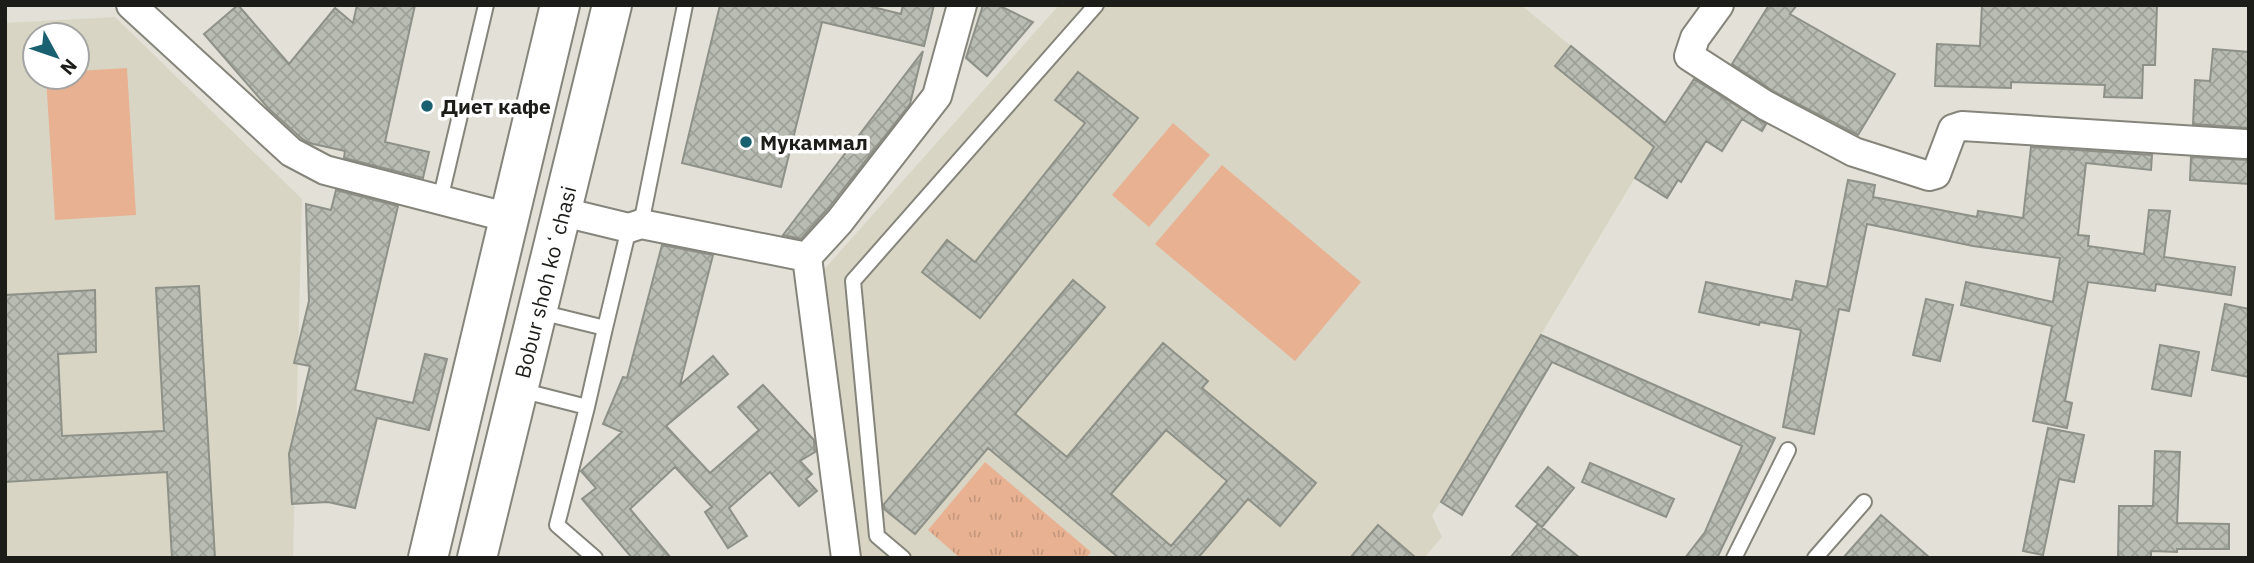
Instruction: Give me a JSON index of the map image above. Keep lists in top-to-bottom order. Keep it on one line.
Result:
{"streets":{"main road":["Bobur shoh koʻchasi"]},"places":["Диет кафе","Мукаммал"],"north":"bottom right"}
